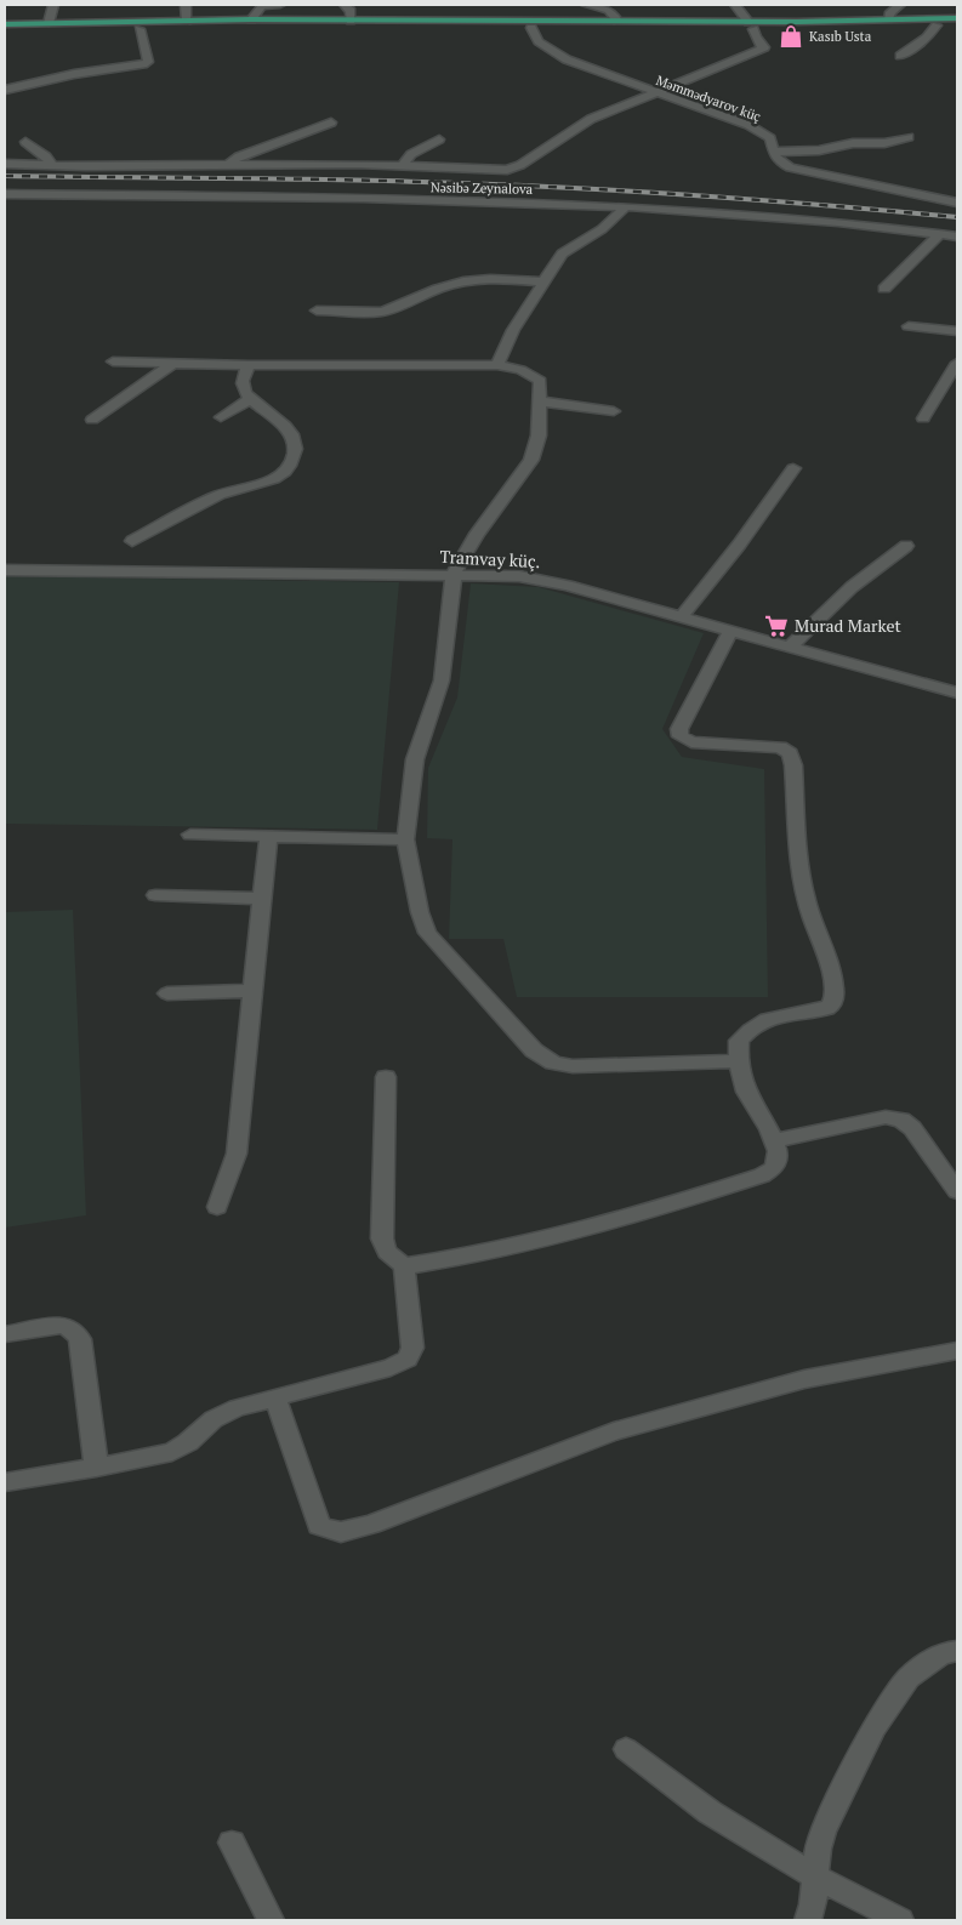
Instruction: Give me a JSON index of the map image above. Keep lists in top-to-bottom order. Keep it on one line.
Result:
{"streets":{"street":["Məmmədyarov küç","Nəsibə Zeynalova","Tramvay küç."]},"places":{"shop":["Kasıb Usta"],"supermarket":["Murad Market"]}}
